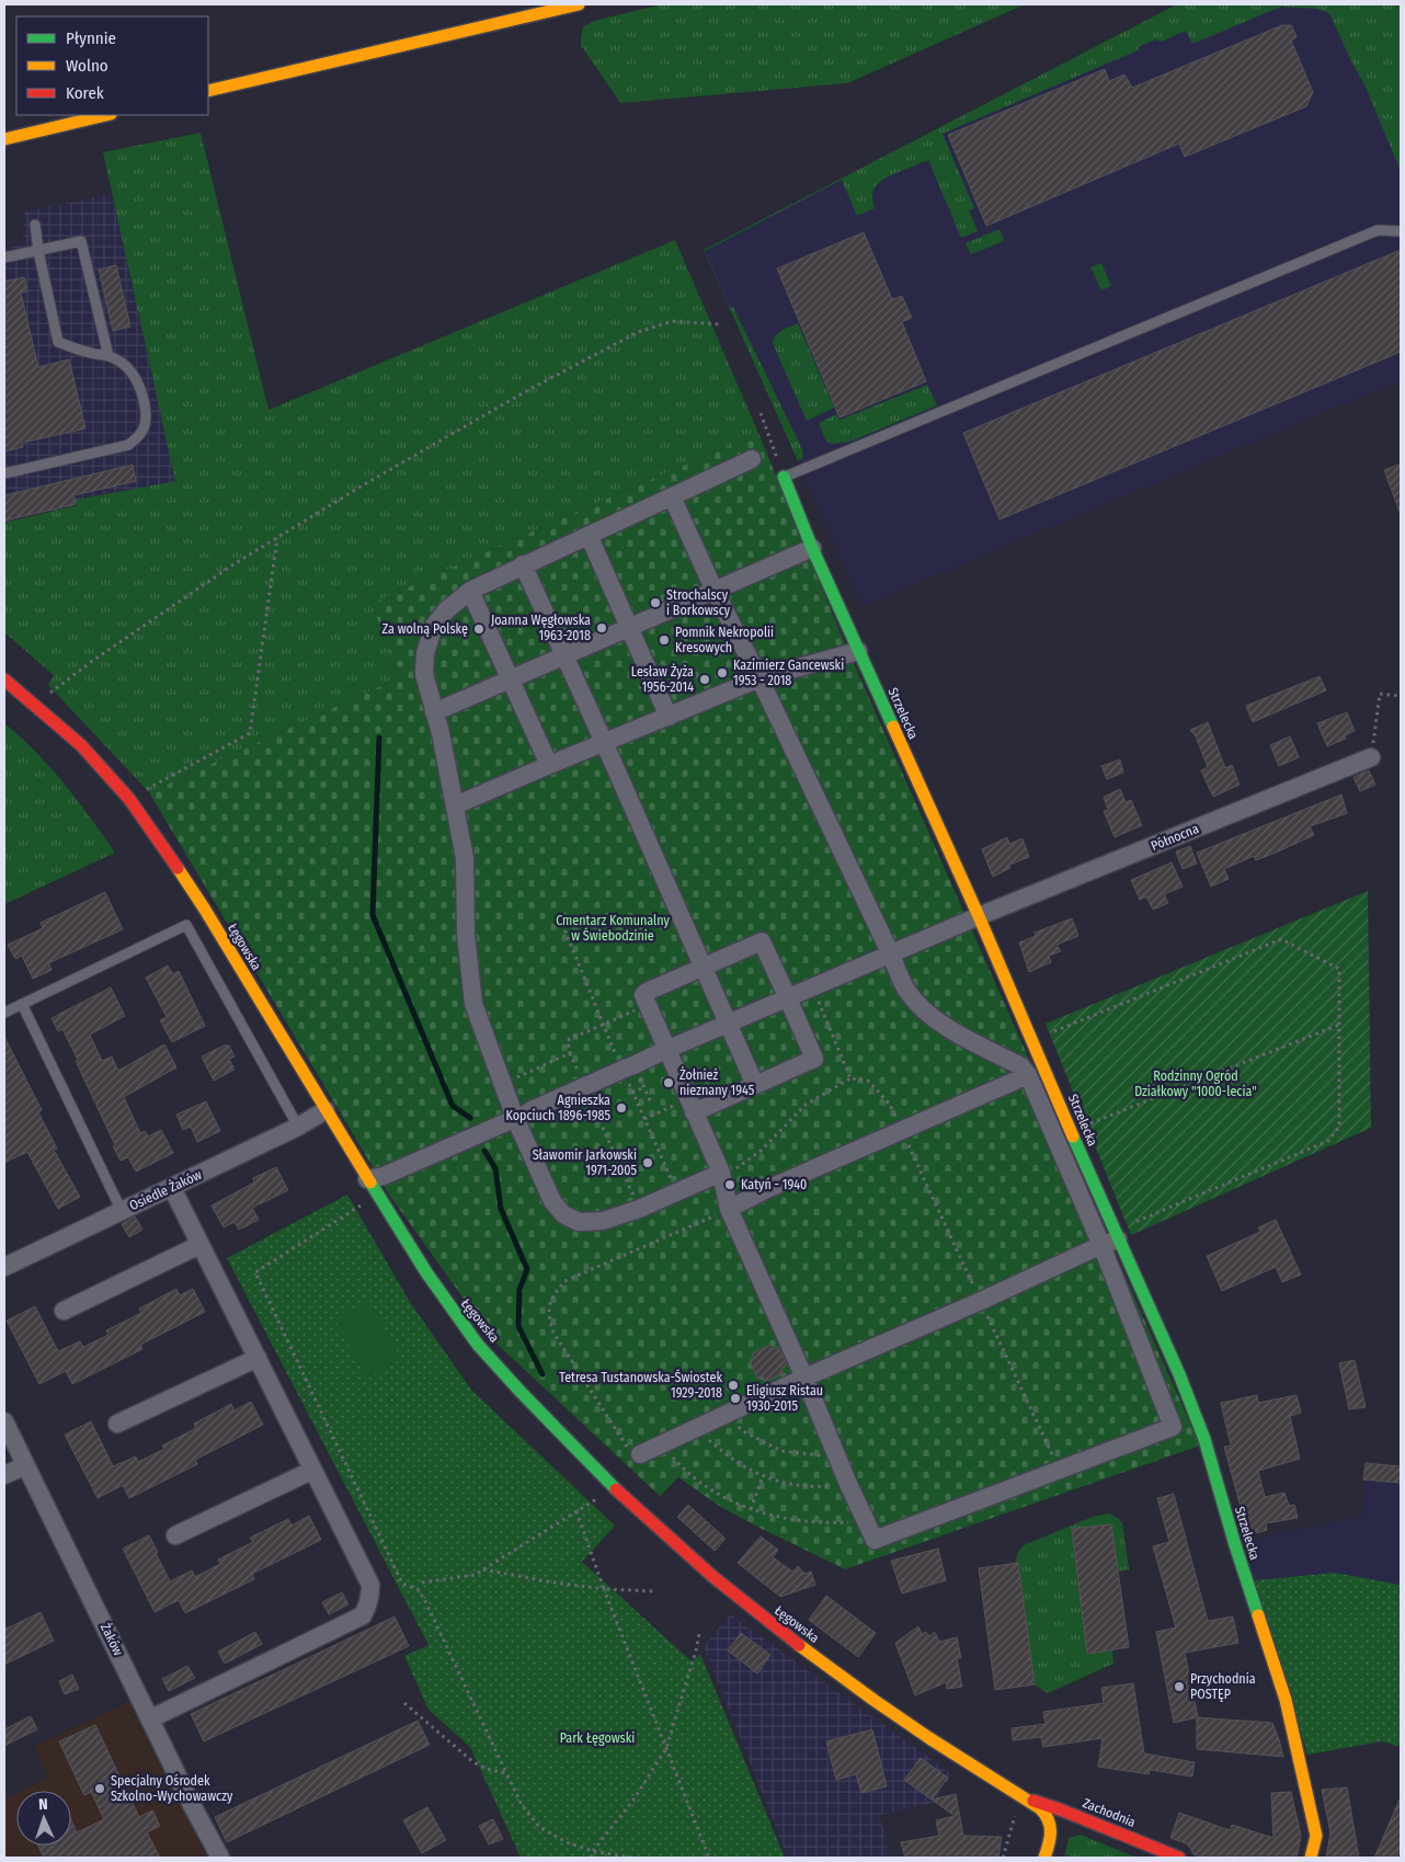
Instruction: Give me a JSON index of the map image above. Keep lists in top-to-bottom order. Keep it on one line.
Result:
{"streets":{"street":["Strzelecka","Północna","Łęgowska","Osiedle Żaków","Żaków","Zachodnia"]},"crossings":[["Strzelecka","Północna"],["Północna","Łęgowska"],["Łęgowska","Osiedle Żaków"],["Łęgowska","Zachodnia"]],"parks":["Cmentarz Komunalny w Świebodzinie","Rodzinny Ogród Działkowy \"1000-lecia\"","Park Łęgowski"],"places":["Strochalscy i Borkowscy","Joanna Węgłowska 1963-2018","Za wolną Polskę","Pomnik Nekropolii Kresowych","Kazimierz Gancewski 1953 - 2018","Lesław Żyża 1956-2014","Żołnież nieznany 1945","Agnieszka Kopciuch 1896-1985","Sławomir Jarkowski 1971-2005","Katyń - 1940","Tetresa Tustanowska-Świostek 1929-2018","Eligiusz Ristau 1930-2015","Przychodnia POSTĘP","Specjalny Ośrodek Szkolno-Wychowawczy"],"legend":["Płynnie","Wolno","Korek"],"north":"top"}
